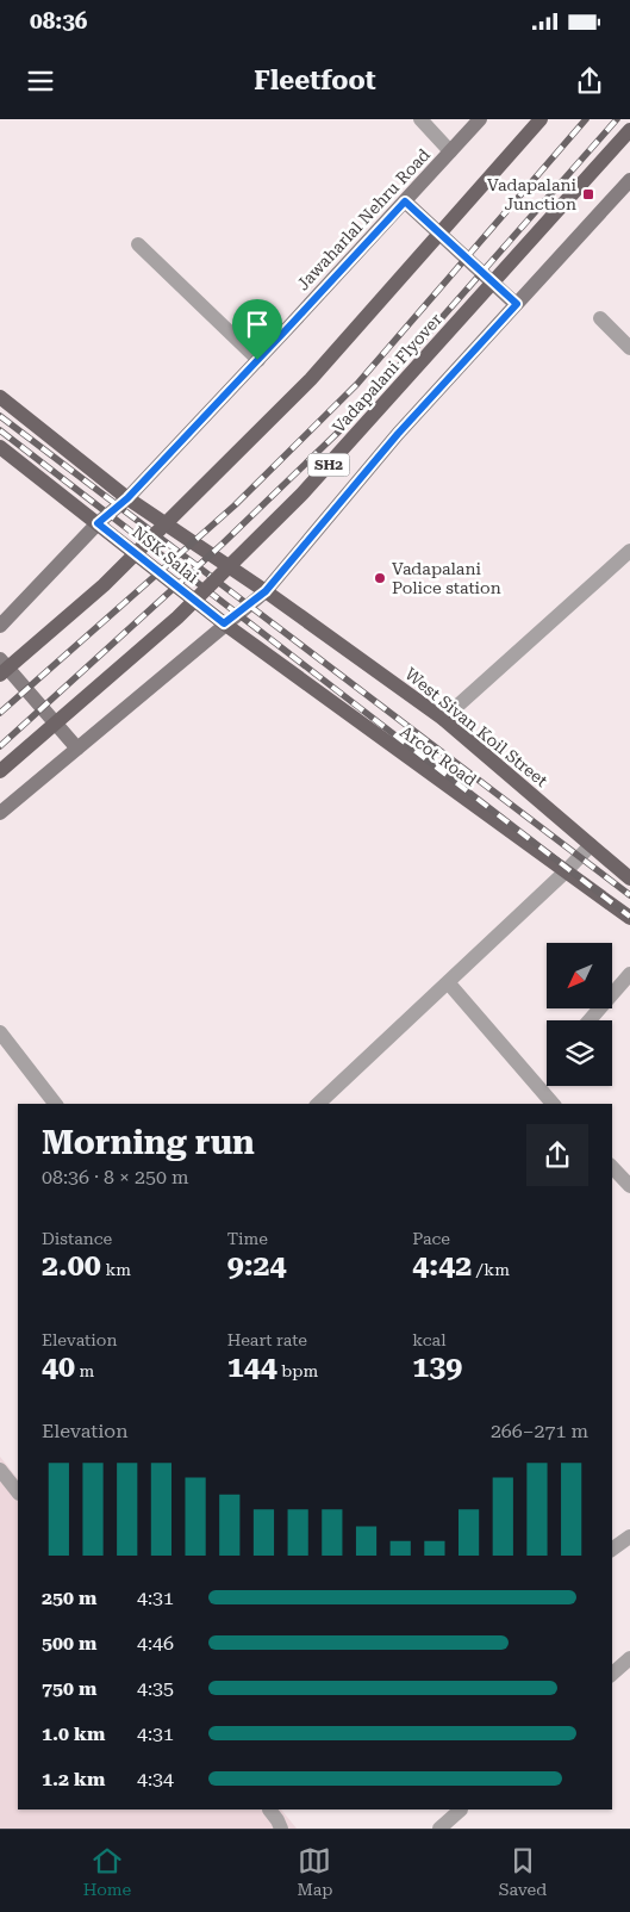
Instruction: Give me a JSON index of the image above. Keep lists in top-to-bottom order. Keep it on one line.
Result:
{"streets":{"main road":["Vadapalani Flyover","SH2","NSK Salai","West Sivan Koil Street","Arcot Road"],"street":["Jawaharlal Nehru Road"]},"crossings":[["Jawaharlal Nehru Road","NSK Salai"],["Jawaharlal Nehru Road","West Sivan Koil Street"],["NSK Salai","Arcot Road"]],"places":{"transit":["Vadapalani Junction"],"other":["Vadapalani Police station"]},"north":"bottom left","page":{"status":"08:36","header":"Fleetfoot","heading":["Morning run","08:36 · 8 × 250 m"],"stats":[["Distance","2.00 km"],["Time","9:24"],["Pace","4:42 /km"],["Elevation","40 m"],["Heart rate","144 bpm"],["kcal","139"]],"chart":["Elevation","266–271 m"],"list":[{"name":"250 m","note":"4:31"},{"name":"500 m","note":"4:46"},{"name":"750 m","note":"4:35"},{"name":"1.0 km","note":"4:31"},{"name":"1.2 km","note":"4:34"}],"tabs":["Home","Map","Saved"]}}
